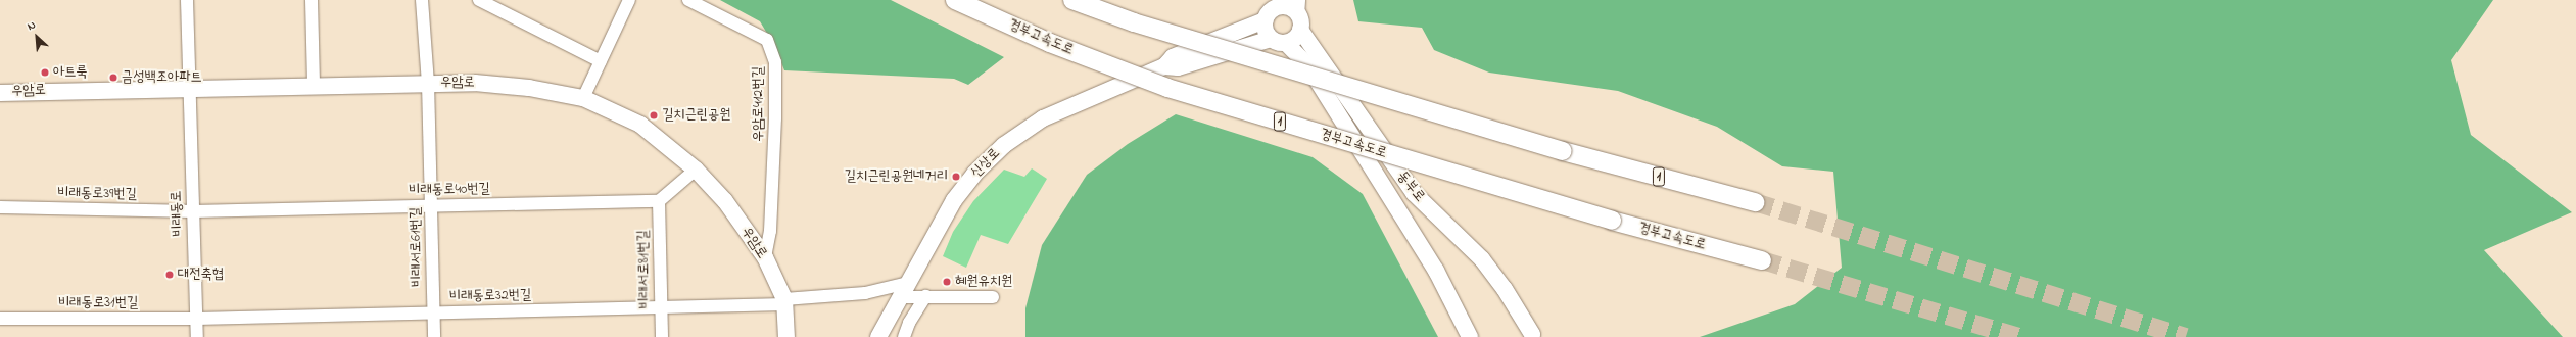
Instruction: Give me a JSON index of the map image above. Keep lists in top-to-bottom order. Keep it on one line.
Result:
{"streets":{"highway":["경부고속도로","1"],"main road":["우암로","신상로","동부로"],"street":["우암로412번길","비래동로40번길","비래동로39번길","비래동로","비래서로61번길","비래서로81번길","비래동로32번길","비래동로31번길"]},"crossings":[["우암로","우암로412번길"],["우암로","비래동로"],["우암로","비래서로61번길"],["우암로","비래동로32번길"],["신상로","비래동로32번길"],["비래동로40번길","비래동로39번길"],["비래동로40번길","비래동로"],["비래동로40번길","비래서로61번길"],["비래동로40번길","비래서로81번길"],["비래동로39번길","비래동로"],["비래동로","비래동로32번길"],["비래동로","비래동로31번길"],["비래서로61번길","비래동로32번길"],["비래서로81번길","비래동로32번길"],["비래동로32번길","비래동로31번길"]],"places":["아트룩","금성백조아파트","길치근린공원","길치근린공원네거리","대전축협","혜원유치원"],"north":"top left"}
